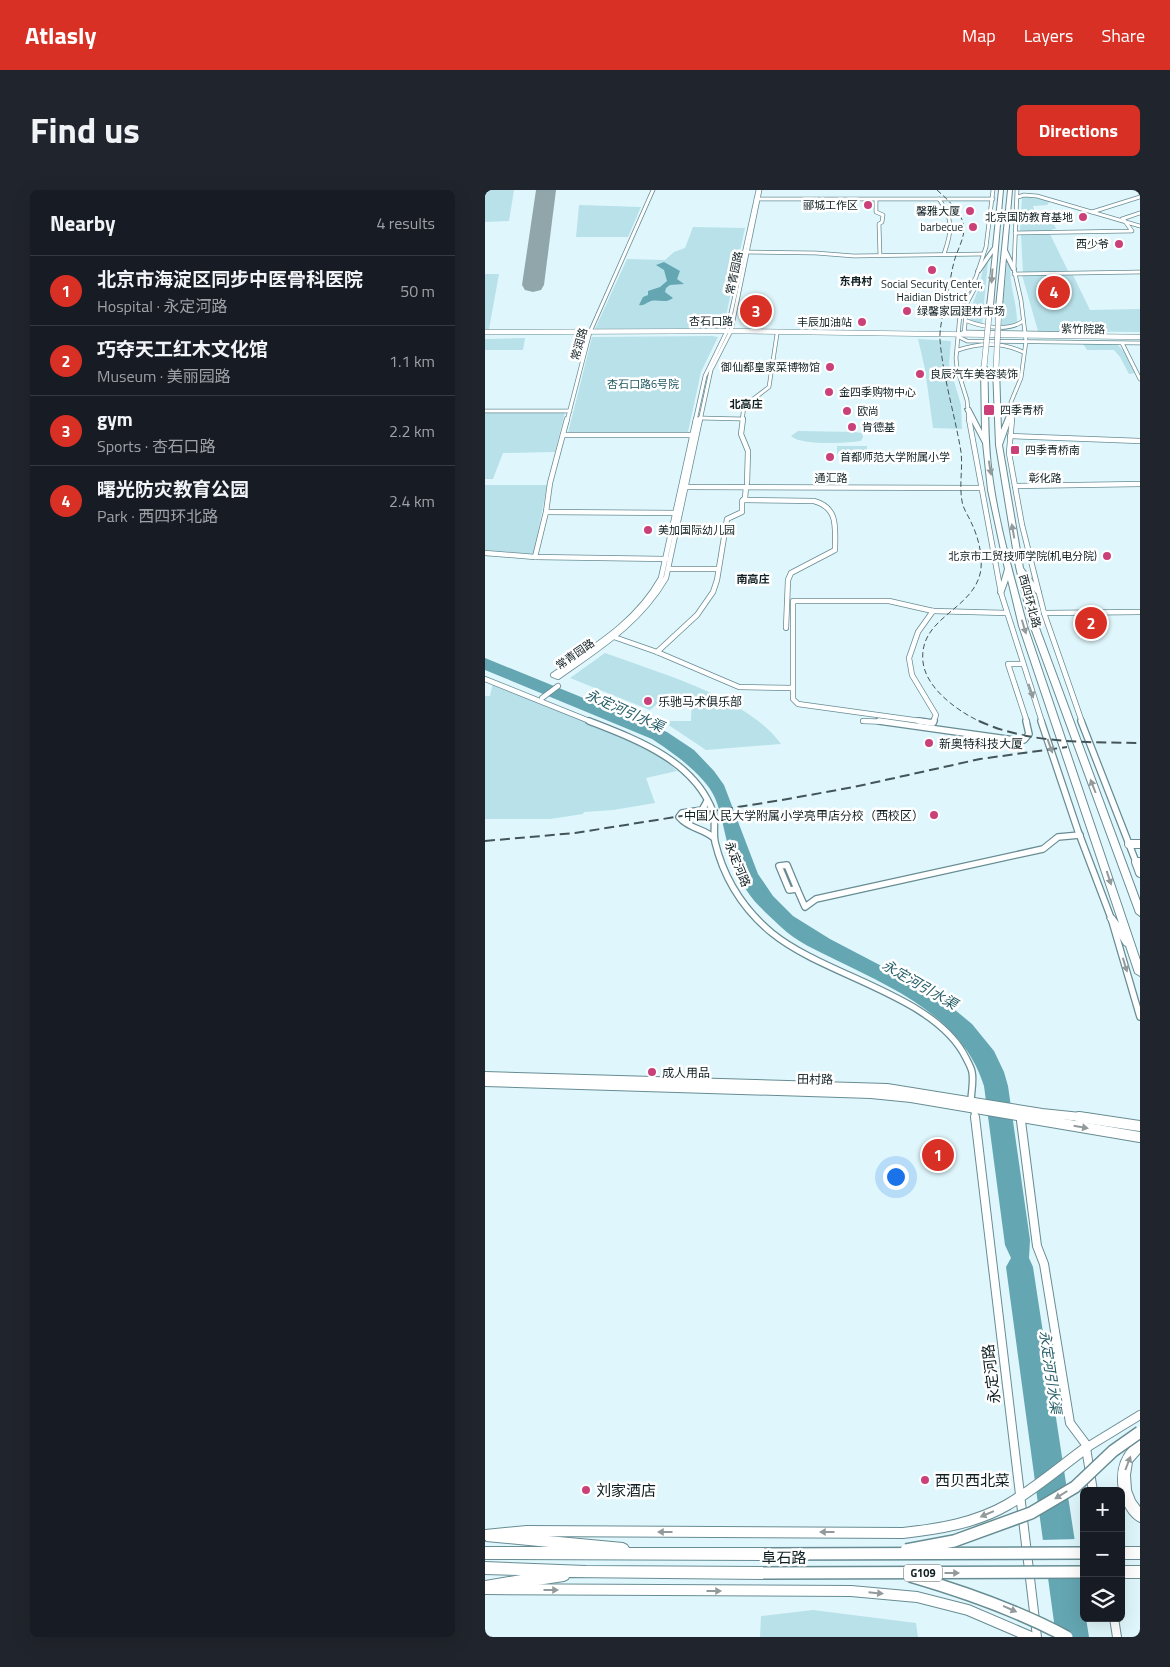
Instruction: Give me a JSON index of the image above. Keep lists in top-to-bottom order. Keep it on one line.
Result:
{"streets":{"highway":["西四环北路","阜石路","G109"],"main road":["杏石口路","紫竹院路","田村路"],"street":["常青园路","常润路","通汇路","彰化路","永定河路"]},"crossings":[["常青园路","杏石口路"],["常青园路","通汇路"],["杏石口路","紫竹院路"],["杏石口路","常润路"],["杏石口路","西四环北路"],["紫竹院路","西四环北路"],["通汇路","西四环北路"],["彰化路","西四环北路"],["永定河路","田村路"],["永定河路","阜石路"]],"districts":["东冉村","北高庄","南高庄"],"water":["永定河引水渠"],"parks":["杏石口路6号院"],"places":{"other":["郦城工作区","馨雅大厦","北京国防教育基地","barbecue","西少爷","Social Security Center, Haidian District","绿馨家园建材市场","丰辰加油站","御仙都皇家菜博物馆","良辰汽车美容装饰","金四季购物中心","欧尚","肯德基","首都师范大学附属小学","美加国际幼儿园","北京市工贸技师学院(机电分院)","乐驰马术俱乐部","新奥特科技大厦","中国人民大学附属小学亮甲店分校（西校区）","成人用品","西贝西北菜","刘家酒店"],"transit":["四季青桥","四季青桥南"]},"page":{"header":"Atlasly","nav":["Map","Layers","Share"],"title":"Find us","buttons":"Directions","heading":["Nearby","4 results"],"list":[{"mark":"1","name":"北京市海淀区同步中医骨科医院","note":"Hospital · 永定河路","value":"50 m"},{"mark":"2","name":"巧夺天工红木文化馆","note":"Museum · 美丽园路","value":"1.1 km"},{"mark":"3","name":"gym","note":"Sports · 杏石口路","value":"2.2 km"},{"mark":"4","name":"曙光防灾教育公园","note":"Park · 西四环北路","value":"2.4 km"}],"pins":["4","3","2","1"],"map_buttons":["+","−"]}}
